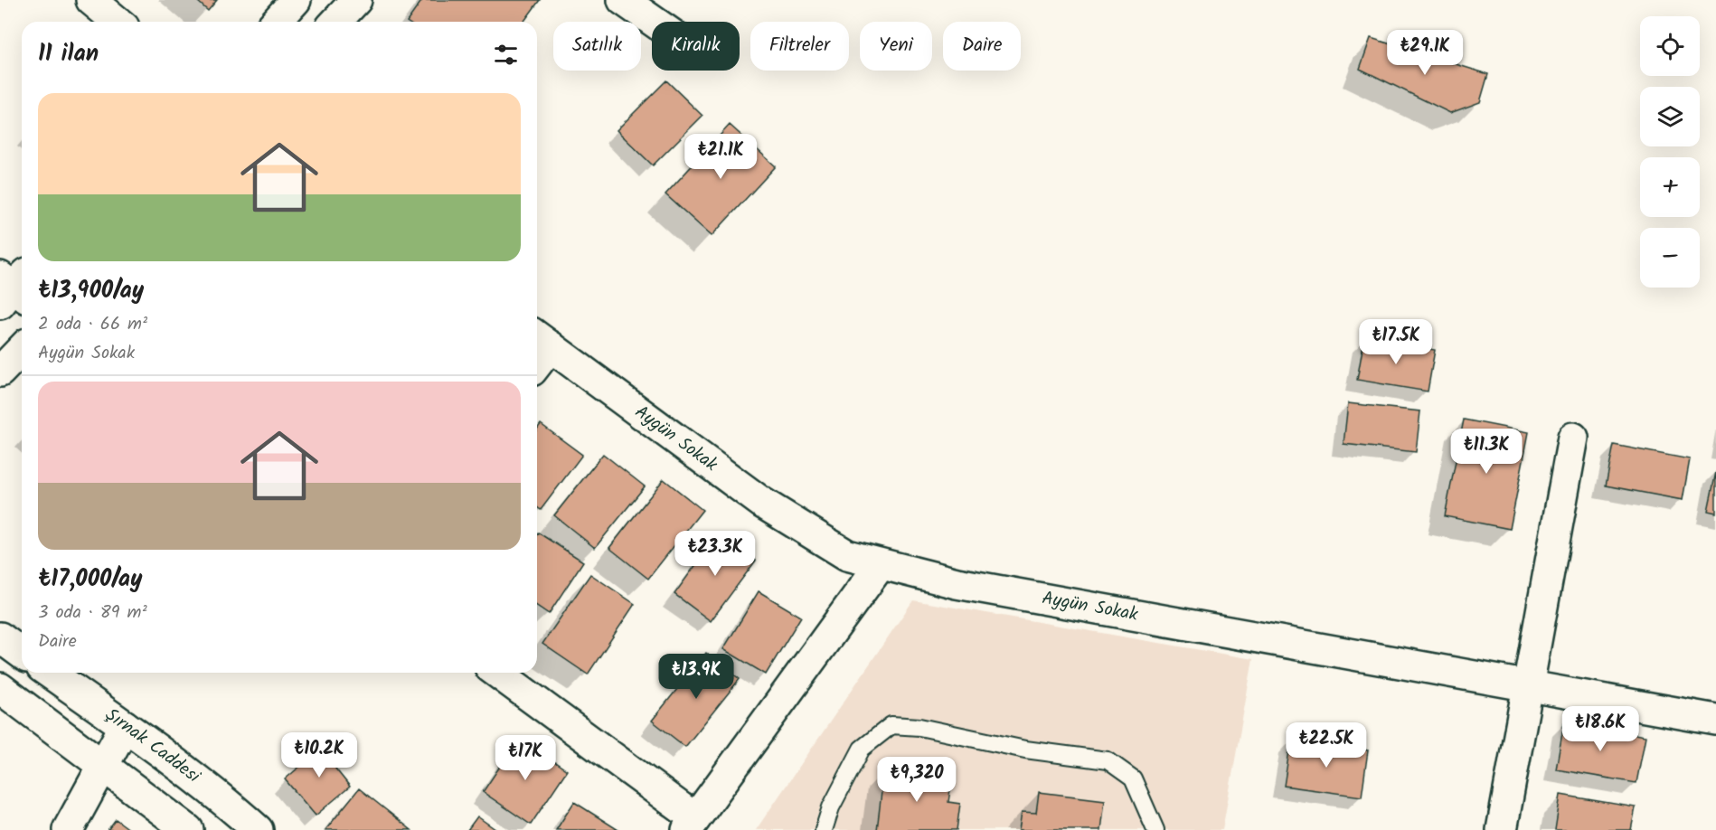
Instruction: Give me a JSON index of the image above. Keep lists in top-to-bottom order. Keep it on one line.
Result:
{"streets":{"street":["Aygün Sokak","Şırnak Caddesi"]},"page":{"map_buttons":["+","−"],"chip":["Satılık","Kiralık","Filtreler","Yeni","Daire"],"heading":"11 ilan","price":["₺29.1K","₺21.1K","₺17.5K","₺11.3K","₺23.3K","₺13.9K","₺18.6K","₺22.5K","₺10.2K","₺17K","₺9,320"],"list":[{"name":"₺13,900/ay","note":"2 oda · 66 m² · Aygün Sokak"},{"name":"₺17,000/ay","note":"3 oda · 89 m² · Daire"}]}}
